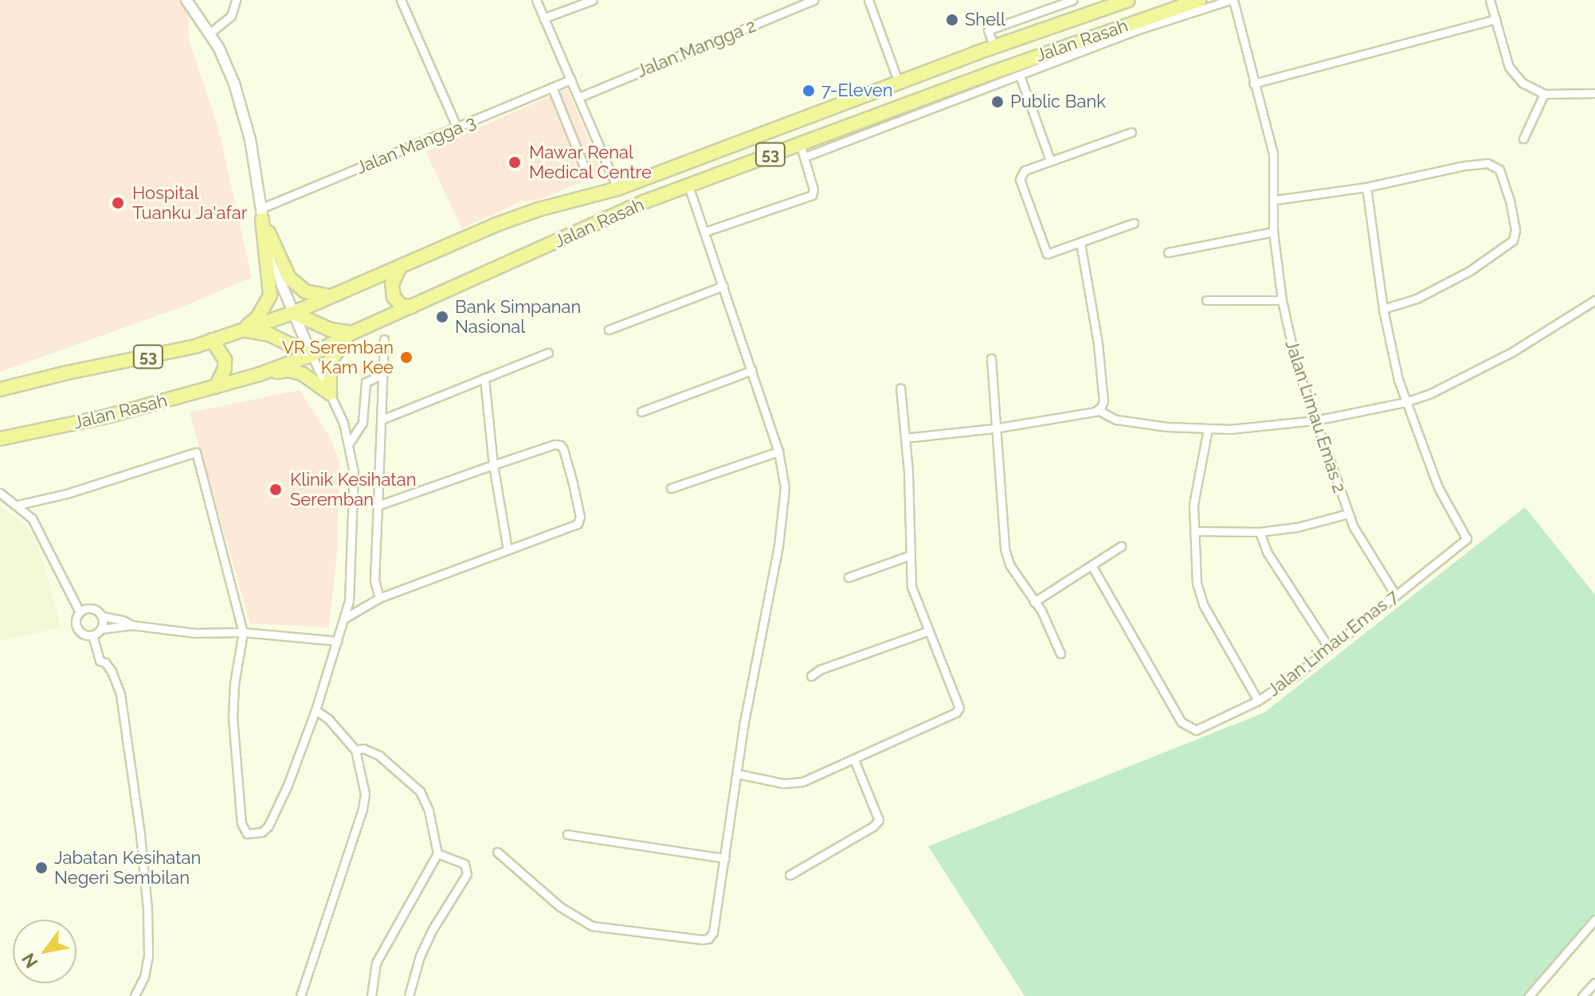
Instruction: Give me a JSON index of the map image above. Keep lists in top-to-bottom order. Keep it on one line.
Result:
{"streets":{"highway":["Jalan Rasah","53"],"street":["Jalan Mangga 2","Jalan Mangga 3","Jalan Limau Emas 2","Jalan Limau Emas 7"]},"crossings":[["Jalan Limau Emas 2","Jalan Limau Emas 7"]],"places":["Shell","7-Eleven","Public Bank","Mawar Renal Medical Centre","Hospital Tuanku Ja'afar","Bank Simpanan Nasional","VR Seremban Kam Kee","Klinik Kesihatan Seremban","Jabatan Kesihatan Negeri Sembilan"],"north":"bottom left"}
